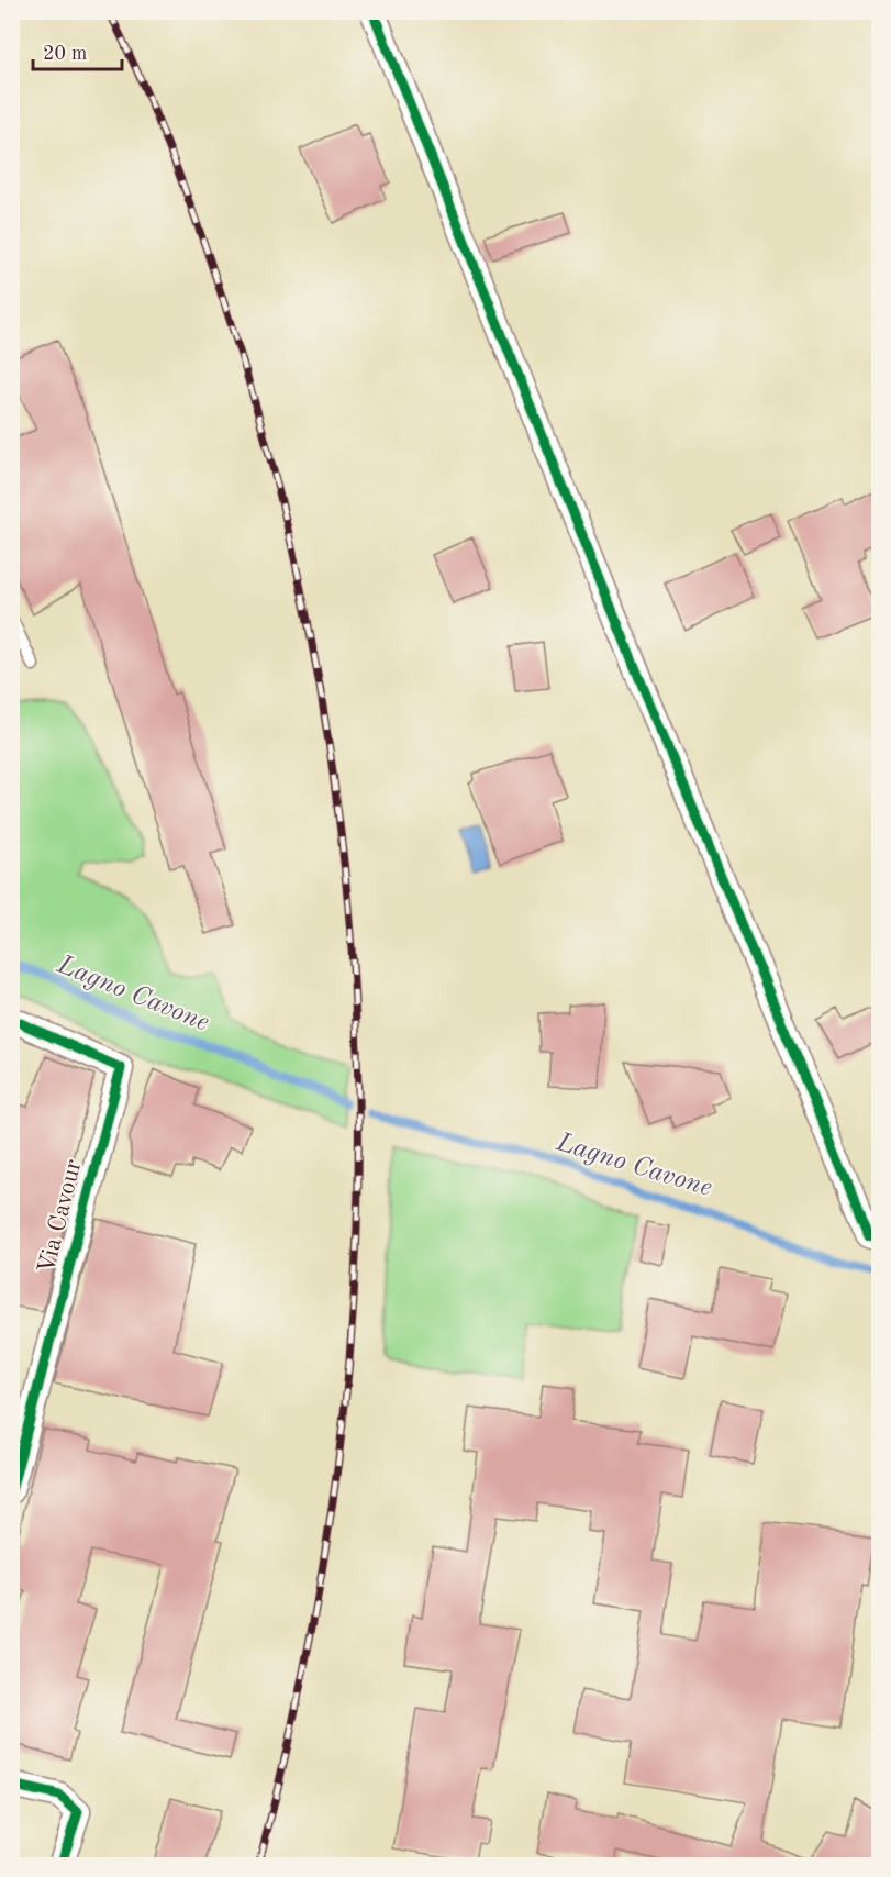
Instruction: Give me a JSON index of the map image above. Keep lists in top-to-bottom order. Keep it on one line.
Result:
{"streets":{"street":["Via Cavour"]},"water":["Lagno Cavone"],"scale_bar":"20 m"}
